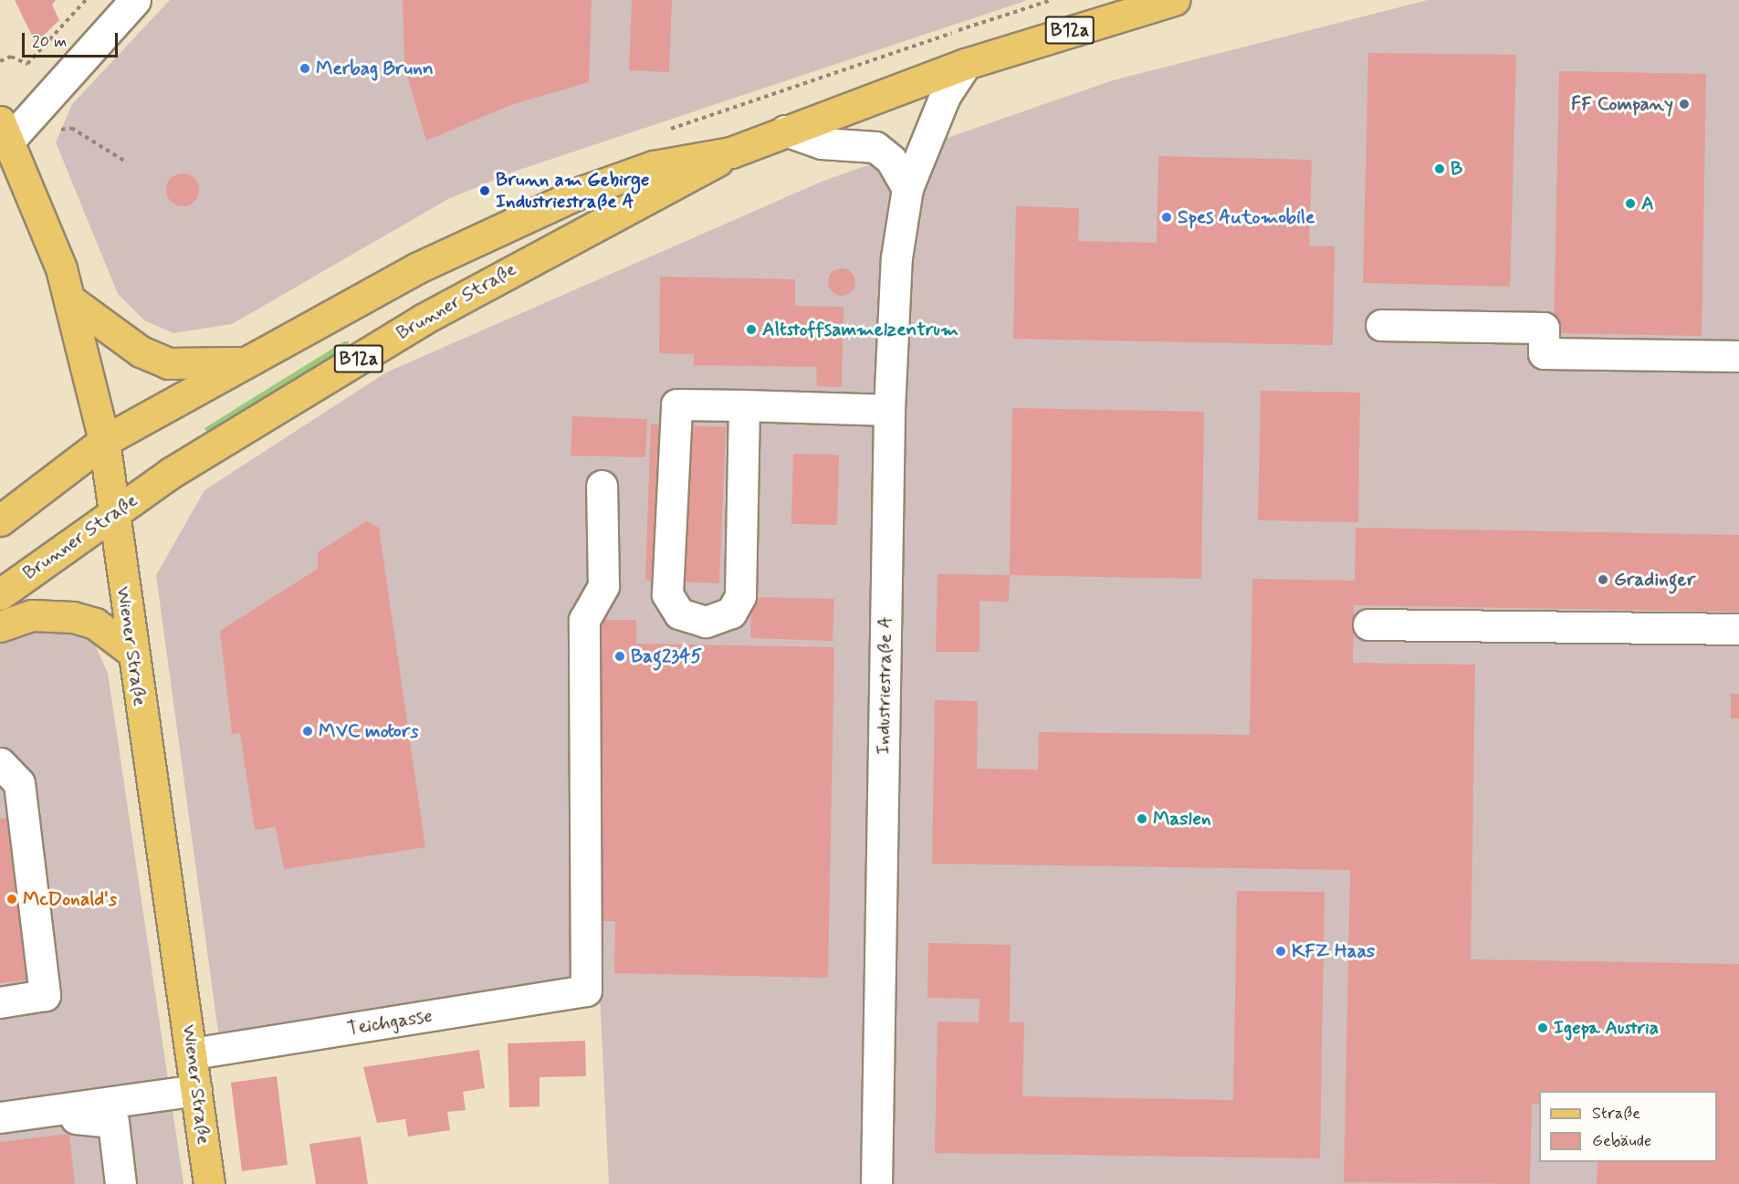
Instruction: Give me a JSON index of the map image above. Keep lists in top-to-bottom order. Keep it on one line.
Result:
{"streets":{"main road":["B12a","Brunner Straße","Wiener Straße"],"street":["Industriestraße A","Teichgasse"]},"crossings":[["B12a","Brunner Straße"],["B12a","Wiener Straße"],["B12a","Industriestraße A"],["Brunner Straße","Wiener Straße"],["Wiener Straße","Teichgasse"]],"places":["Merbag Brunn","FF Company","B","Brunn am Gebirge Industriestraße A","A","Spes Automobile","Altstoffsammelzentrum","Gradinger","Bag2345","MVC motors","Maslen","McDonald's","KFZ Haas","Igepa Austria"],"legend":["Straße","Gebäude"],"scale_bar":"20 m"}
